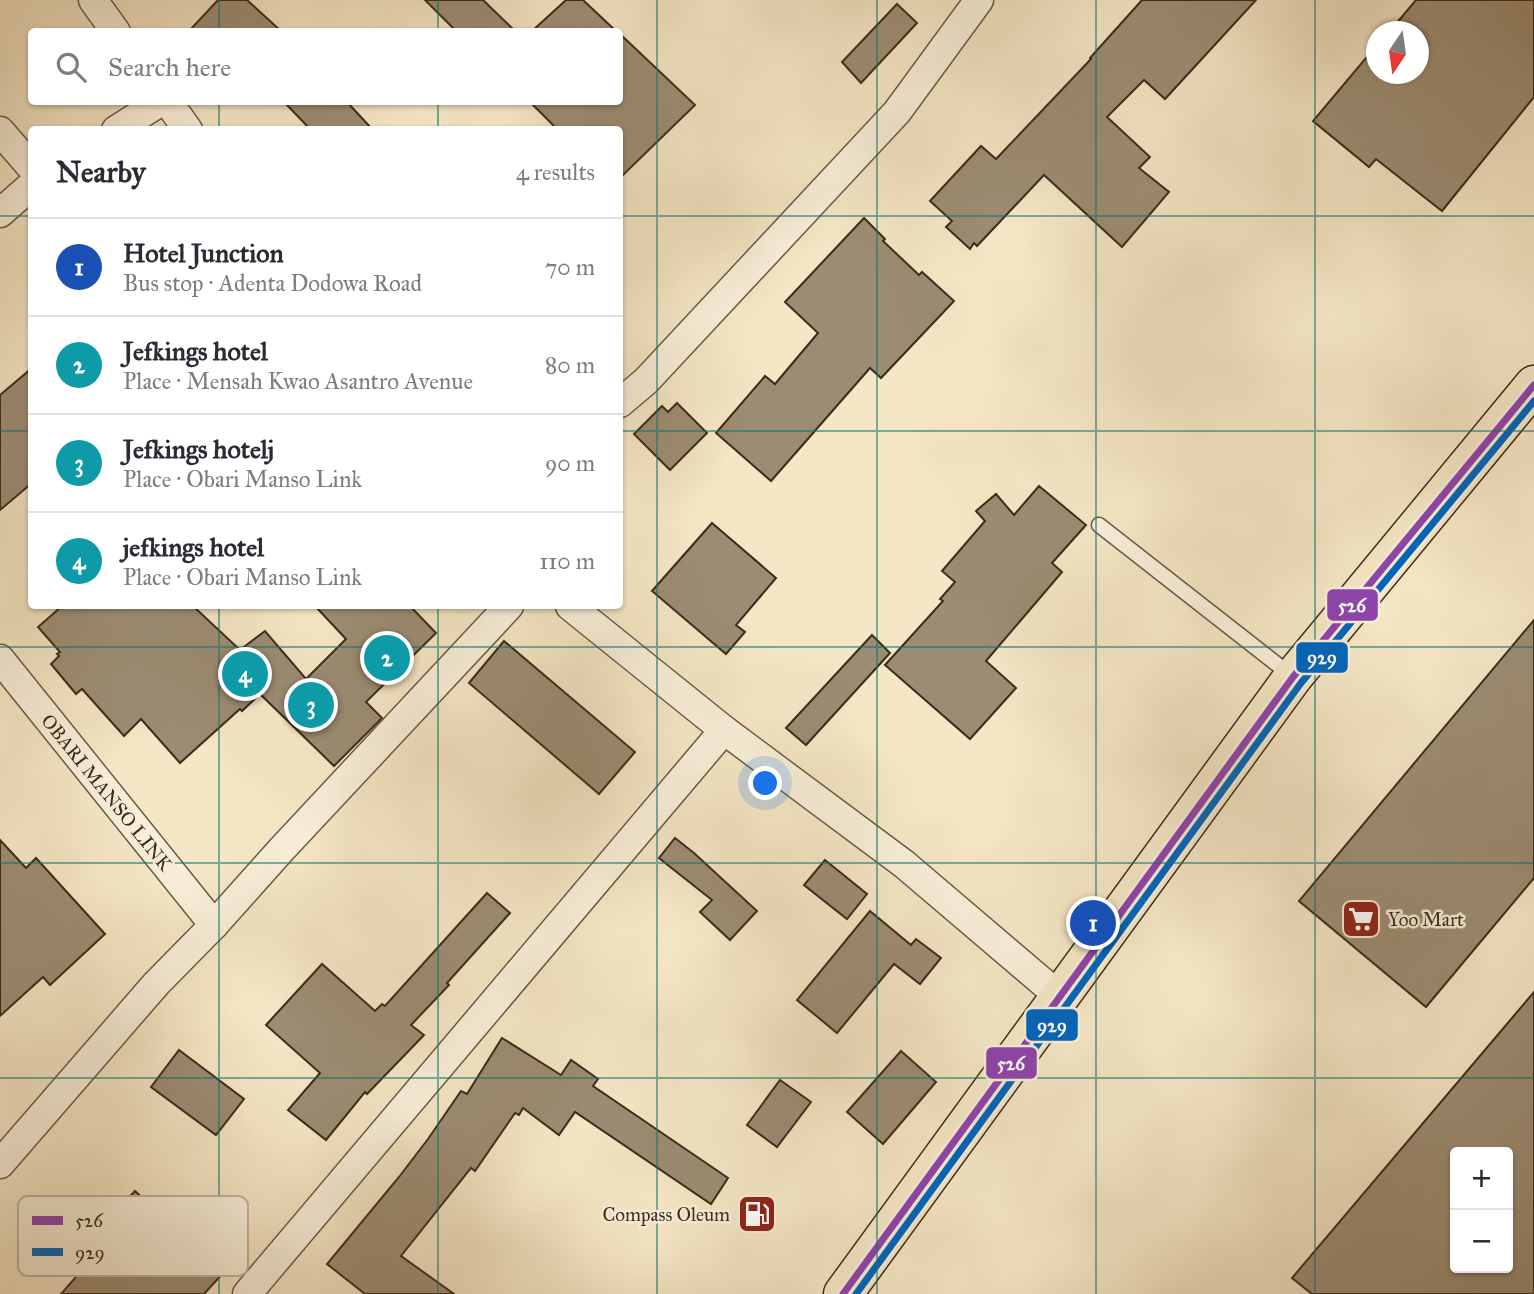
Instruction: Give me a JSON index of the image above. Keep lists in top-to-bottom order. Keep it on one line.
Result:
{"streets":{"street":["OBARI MANSO LINK"]},"places":{"supermarket":["Yoo Mart"],"fuel station":["Compass Oleum"]},"lines":["transit line 526","transit line 929"],"legend":["526","929"],"north":"bottom","page":{"search":"Search here","heading":["Nearby","4 results"],"list":[{"mark":"1","name":"Hotel Junction","note":"Bus stop · Adenta Dodowa Road","value":"70 m"},{"mark":"2","name":"Jefkings hotel","note":"Place · Mensah Kwao Asantro Avenue","value":"80 m"},{"mark":"3","name":"Jefkings hotelj","note":"Place · Obari Manso Link","value":"90 m"},{"mark":"4","name":"jefkings hotel","note":"Place · Obari Manso Link","value":"110 m"}],"pins":["2","4","3","1"],"map_buttons":["+","−"]}}
